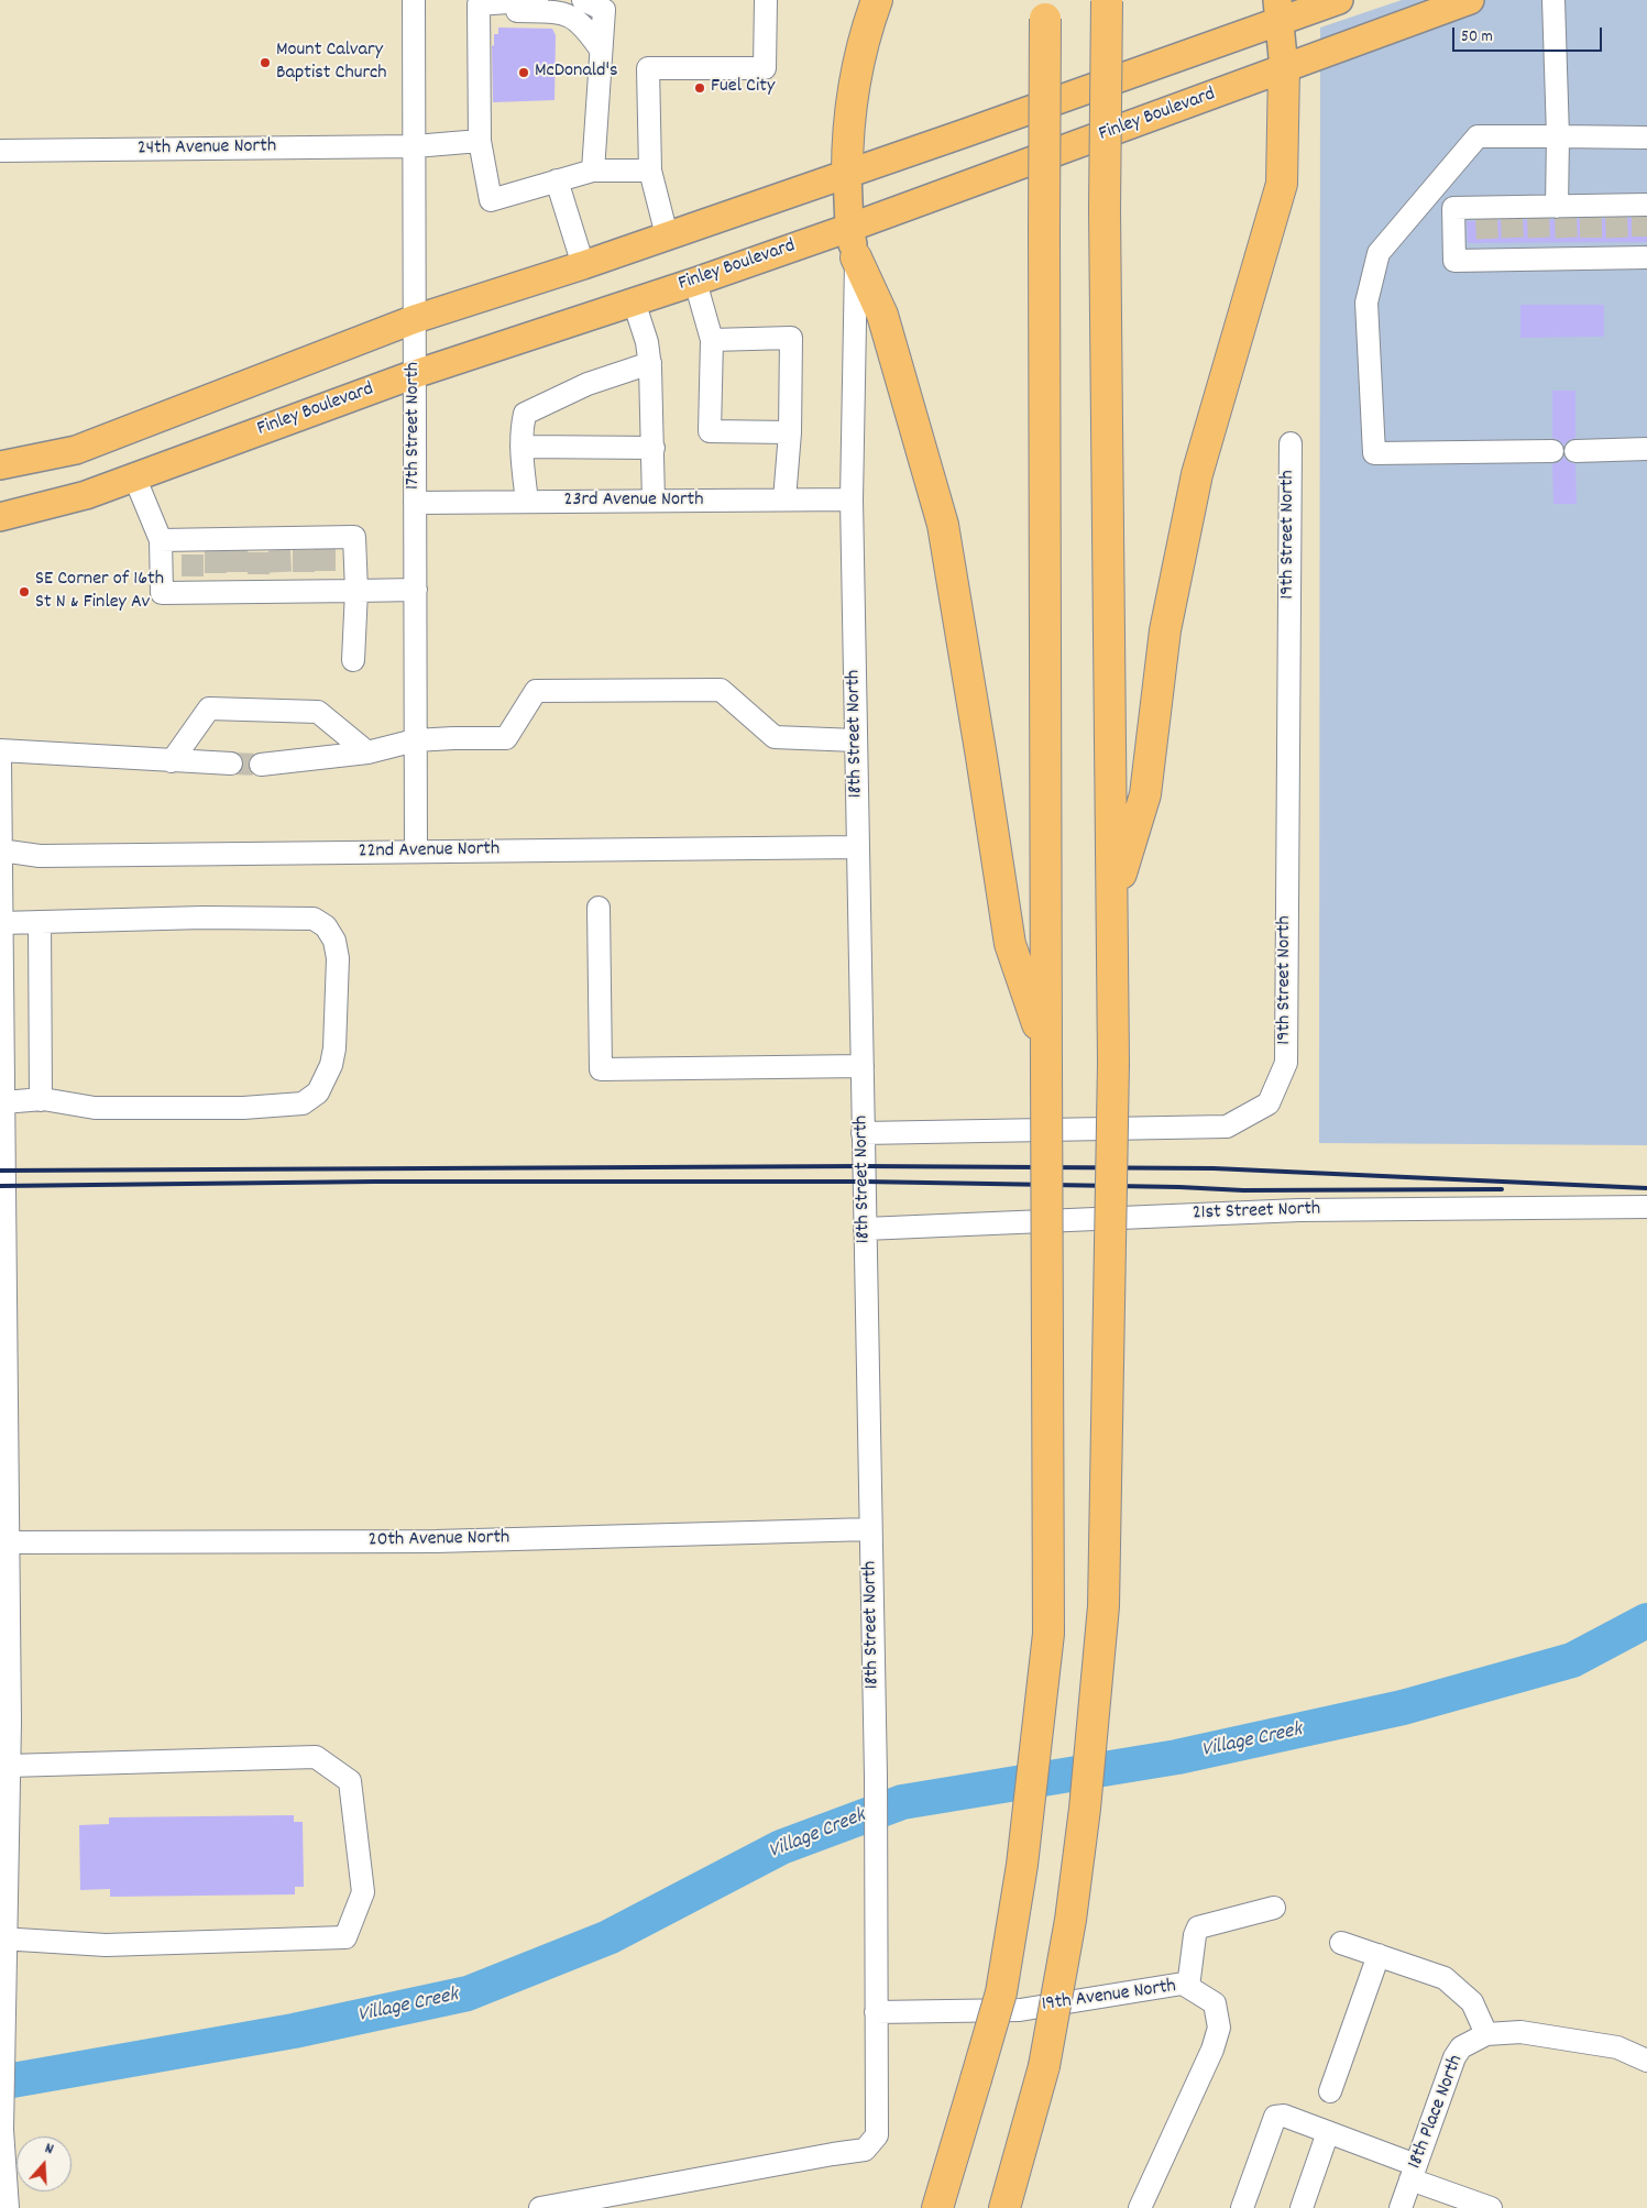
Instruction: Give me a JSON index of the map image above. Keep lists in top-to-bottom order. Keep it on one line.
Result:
{"streets":{"main road":["Finley Boulevard","18th Street North"],"street":["24th Avenue North","17th Street North","23rd Avenue North","19th Street North","22nd Avenue North","21st Street North","20th Avenue North","19th Avenue North","18th Place North"]},"crossings":[["Finley Boulevard","17th Street North"],["Finley Boulevard","18th Street North"],["24th Avenue North","17th Street North"],["17th Street North","23rd Avenue North"],["17th Street North","22nd Avenue North"],["23rd Avenue North","18th Street North"],["19th Street North","18th Street North"],["18th Street North","22nd Avenue North"],["18th Street North","21st Street North"],["18th Street North","20th Avenue North"],["18th Street North","19th Avenue North"]],"water":["Village Creek"],"places":["Mount Calvary Baptist Church","McDonald's","Fuel City","SE Corner of 16th St N & Finley Av"],"scale_bar":"50 m","north":"top"}
